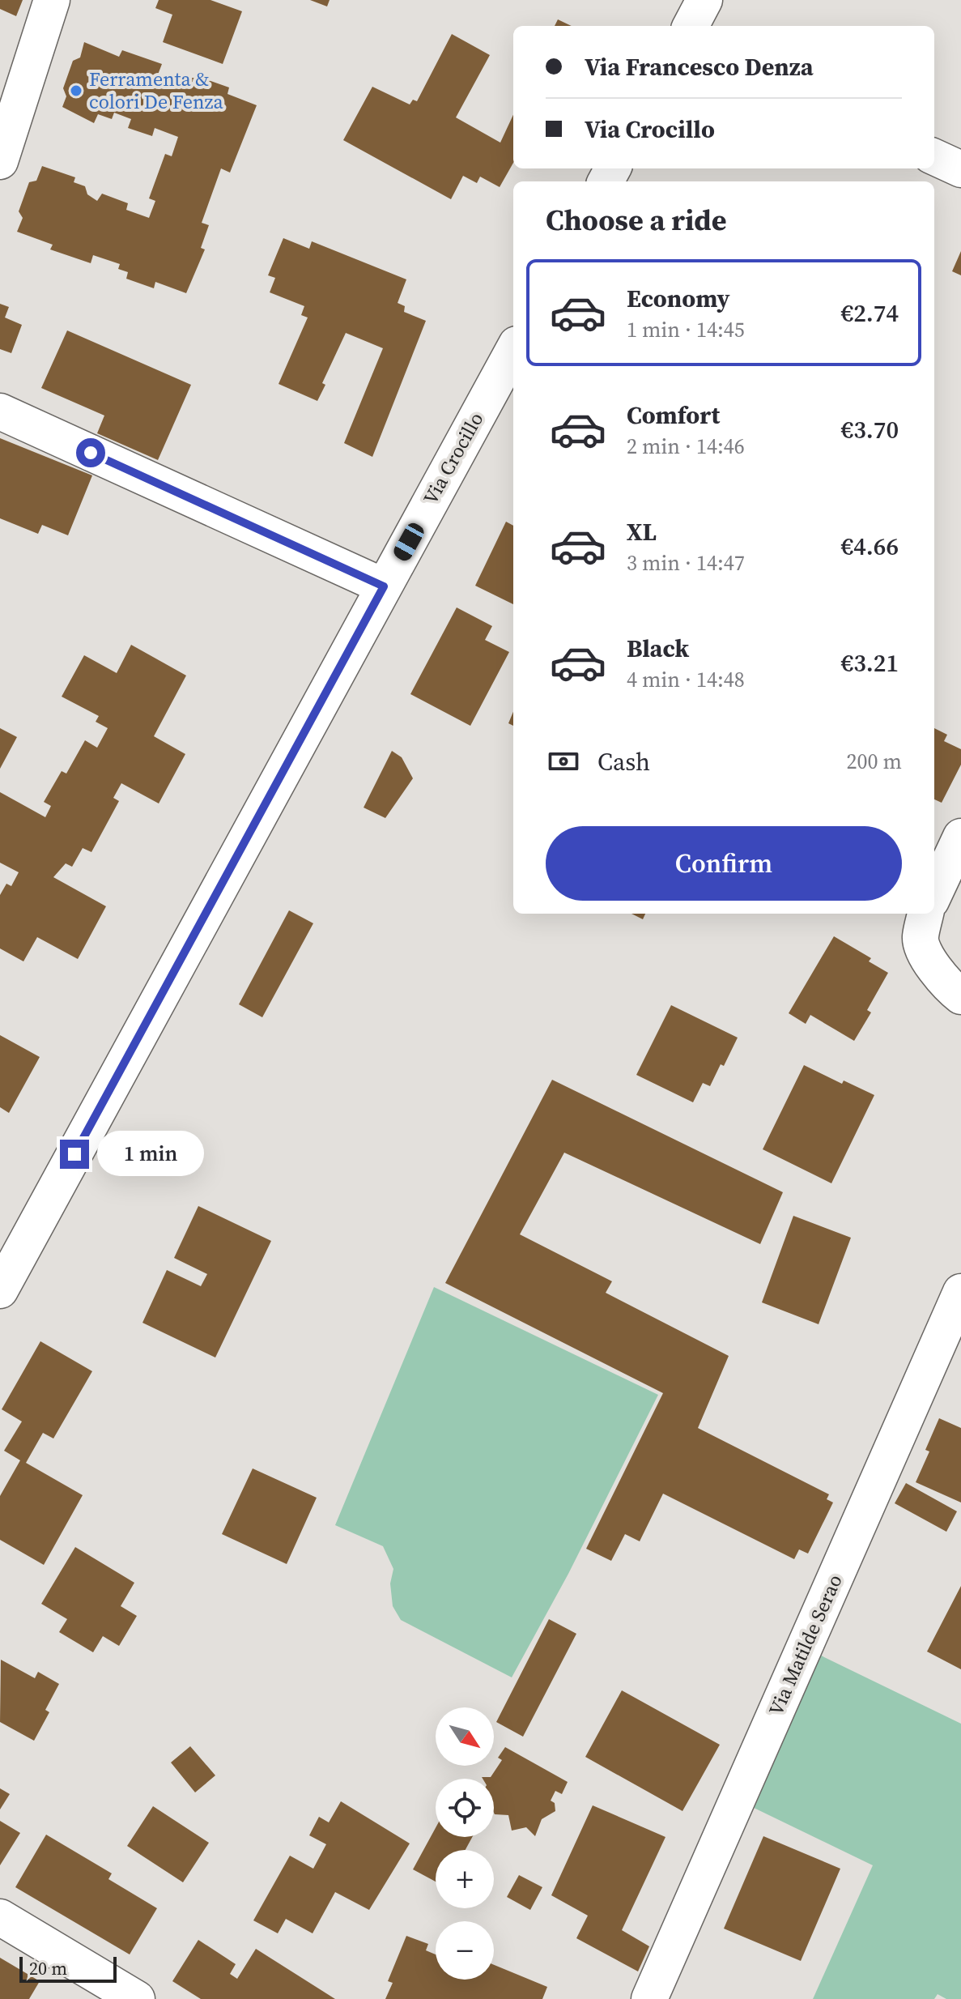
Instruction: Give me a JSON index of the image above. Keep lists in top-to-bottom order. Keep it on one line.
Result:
{"streets":{"street":["Via Crocillo","Via Matilde Serao"]},"places":["Ferramenta & colori De Fenza"],"scale_bar":"20 m","north":"bottom right","page":{"banner":["Via Francesco Denza","Via Crocillo"],"heading":"Choose a ride","list":[{"name":"Economy","note":"1 min · 14:45","value":"€2.74"},{"name":"Comfort","note":"2 min · 14:46","value":"€3.70"},{"name":"XL","note":"3 min · 14:47","value":"€4.66"},{"name":"Black","note":"4 min · 14:48","value":"€3.21"}],"pay":["Cash","200 m"],"buttons":"Confirm","bubble":"1 min","map_buttons":["+","−"],"scale":"20 m"}}
